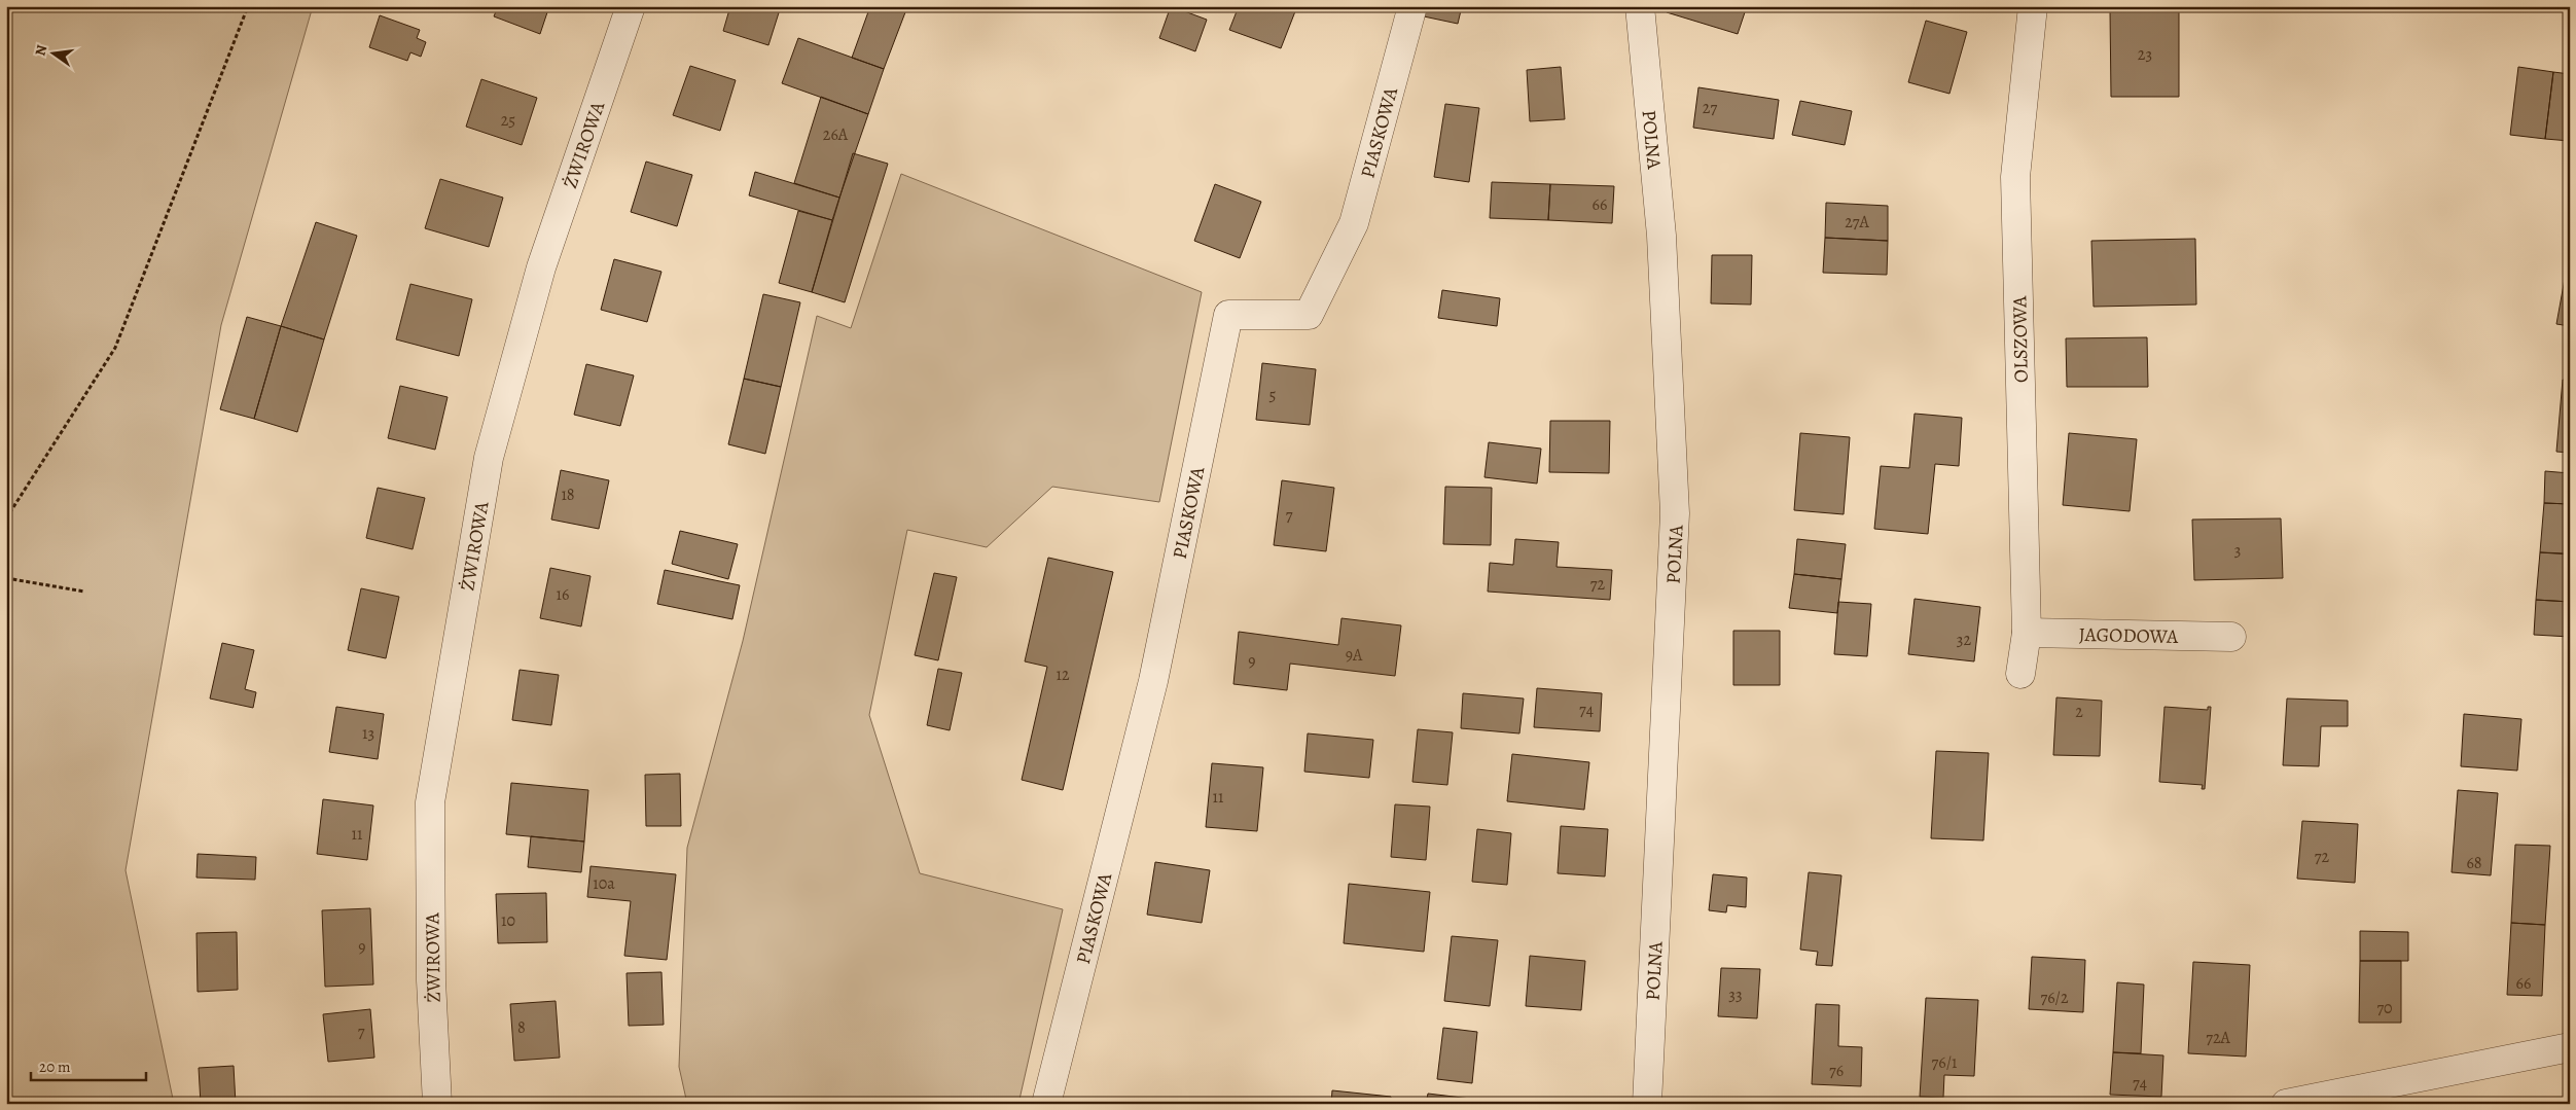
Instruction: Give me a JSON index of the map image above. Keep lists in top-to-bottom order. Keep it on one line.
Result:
{"streets":{"street":["PIASKOWA","POLNA","ŻWIROWA","OLSZOWA","JAGODOWA"]},"crossings":[["OLSZOWA","JAGODOWA"]],"house_numbers":["23","27","25","26A","66","27A","5","18","7","3","72","16","32","9A","9","12","74","2","13","11","11","72","68","10a","10","9","66","33","76/2","70","8","7","72A","76/1","76","74"],"scale_bar":"20 m","north":"left"}
